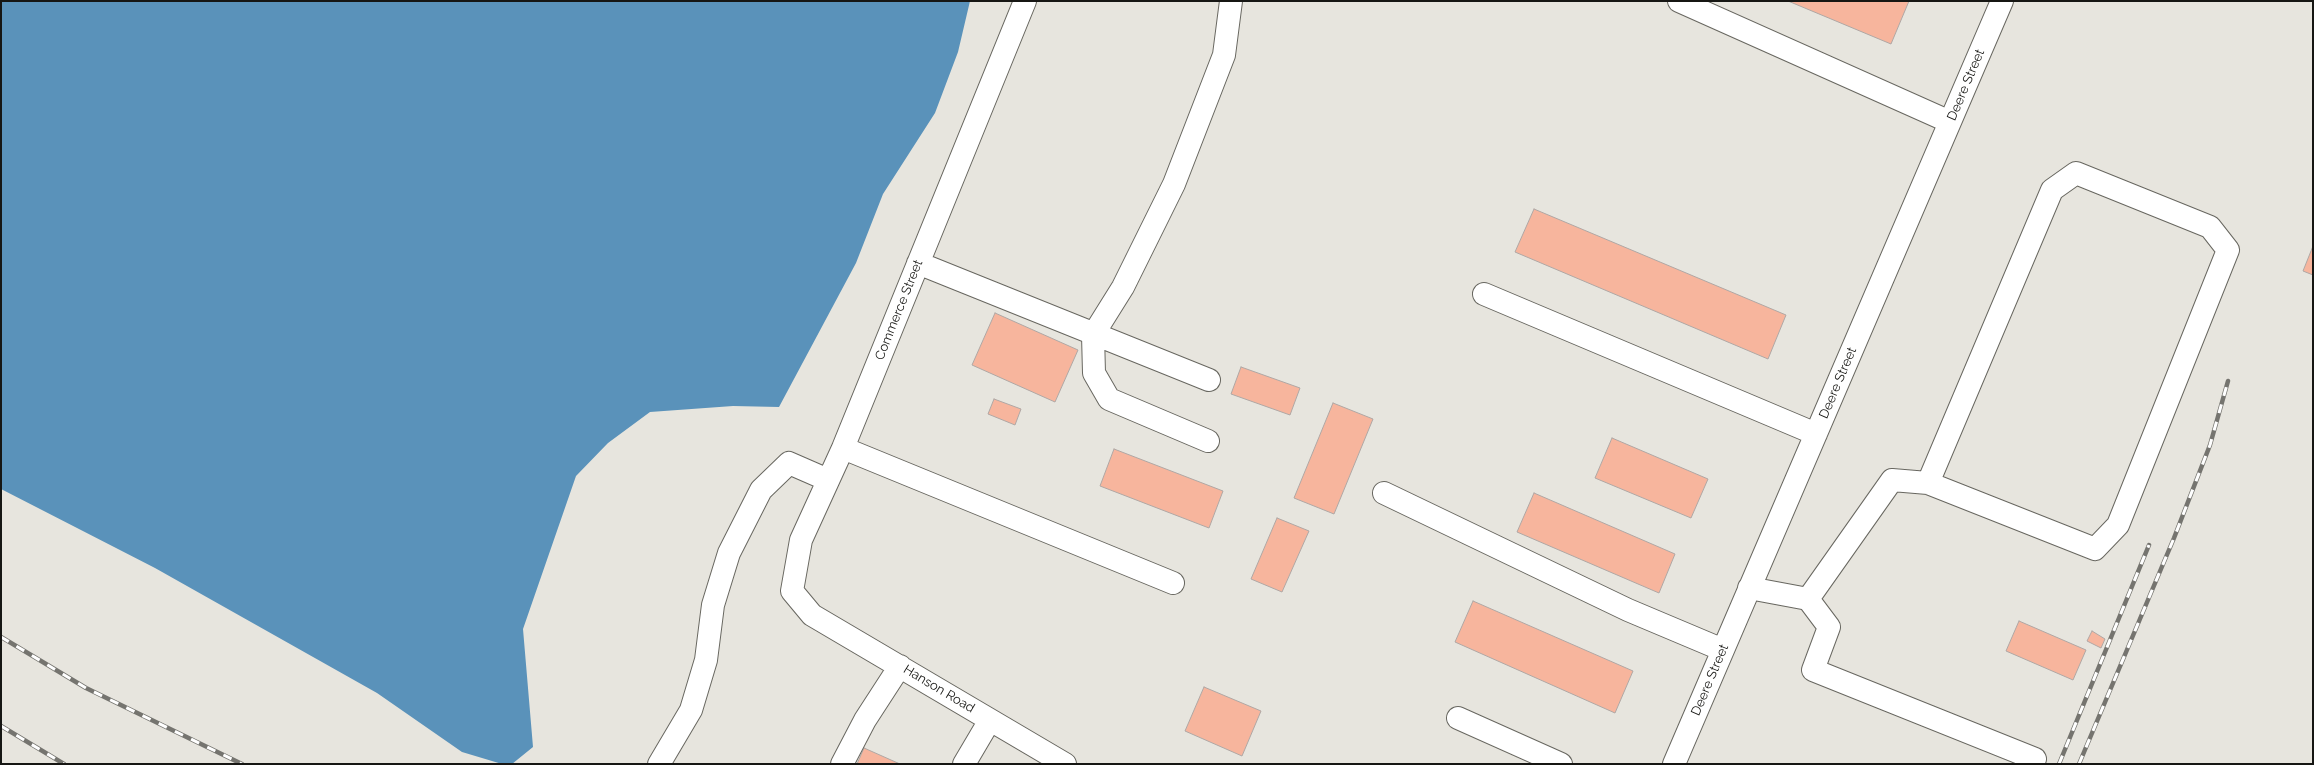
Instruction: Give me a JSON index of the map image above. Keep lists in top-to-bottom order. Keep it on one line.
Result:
{"streets":{"street":["Deere Street","Commerce Street","Hanson Road"]},"crossings":[["Commerce Street","Hanson Road"]]}
